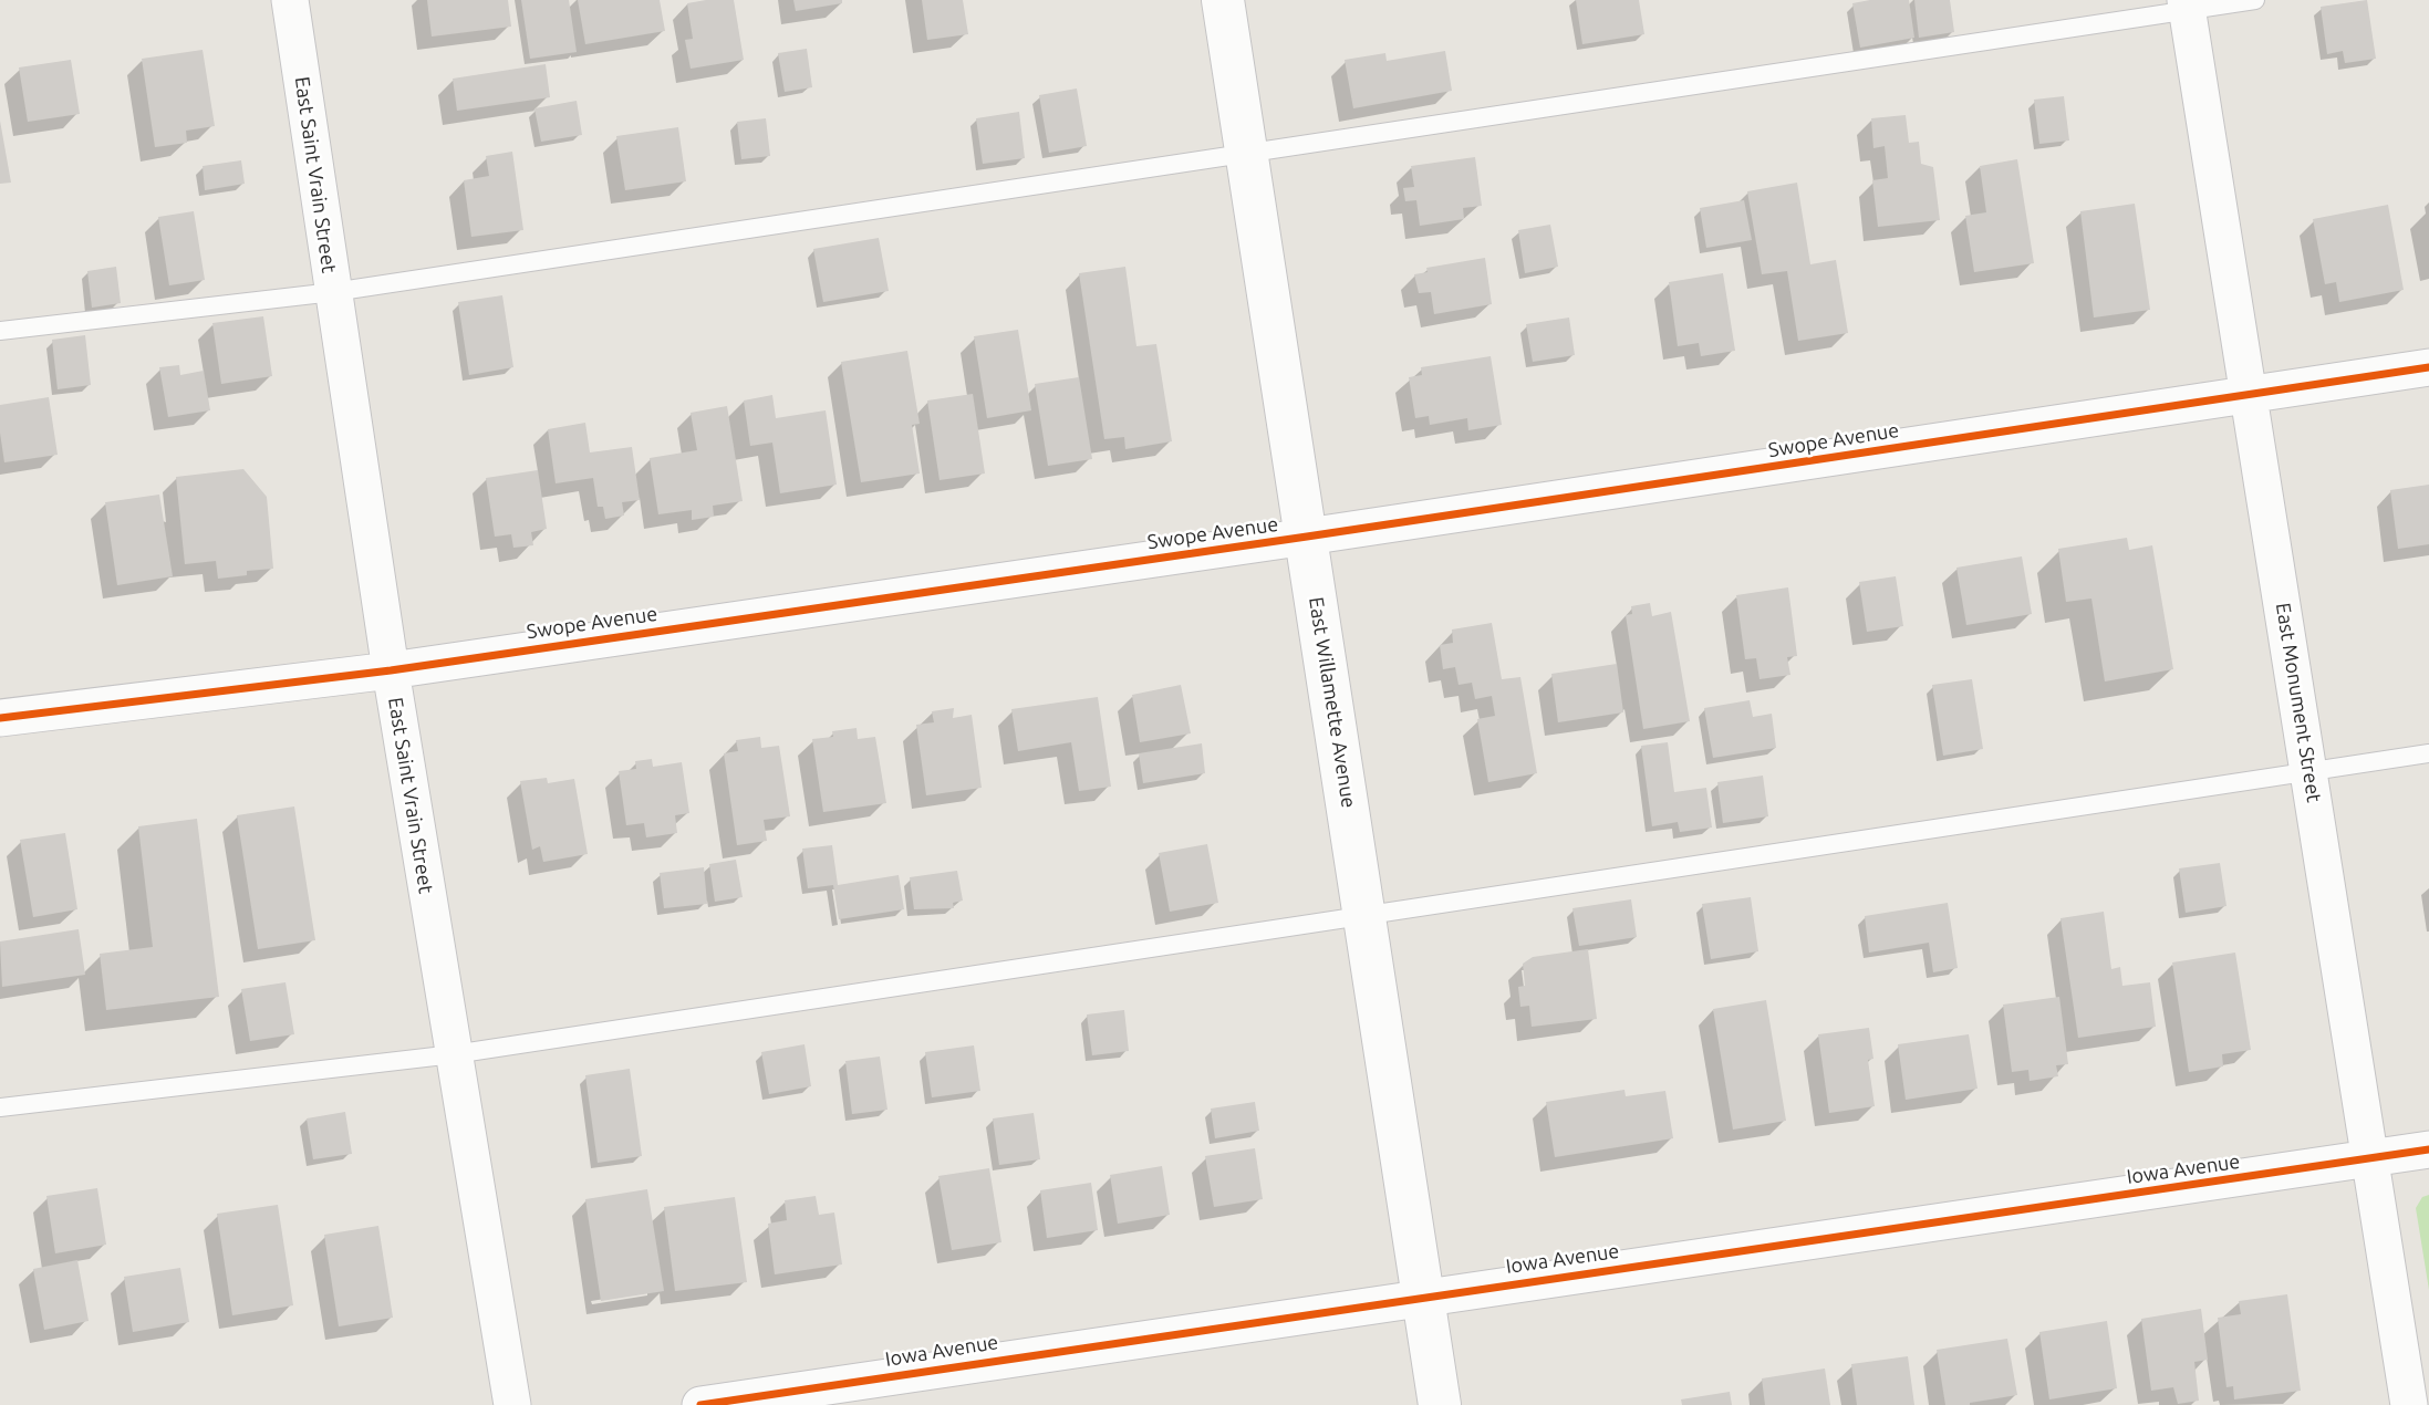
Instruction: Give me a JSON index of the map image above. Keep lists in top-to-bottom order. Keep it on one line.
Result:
{"streets":{"street":["East Saint Vrain Street","Swope Avenue","East Willamette Avenue","East Monument Street","Iowa Avenue"]},"crossings":[["East Saint Vrain Street","Swope Avenue"],["Swope Avenue","East Willamette Avenue"],["Swope Avenue","East Monument Street"],["East Willamette Avenue","Iowa Avenue"],["East Monument Street","Iowa Avenue"]]}
